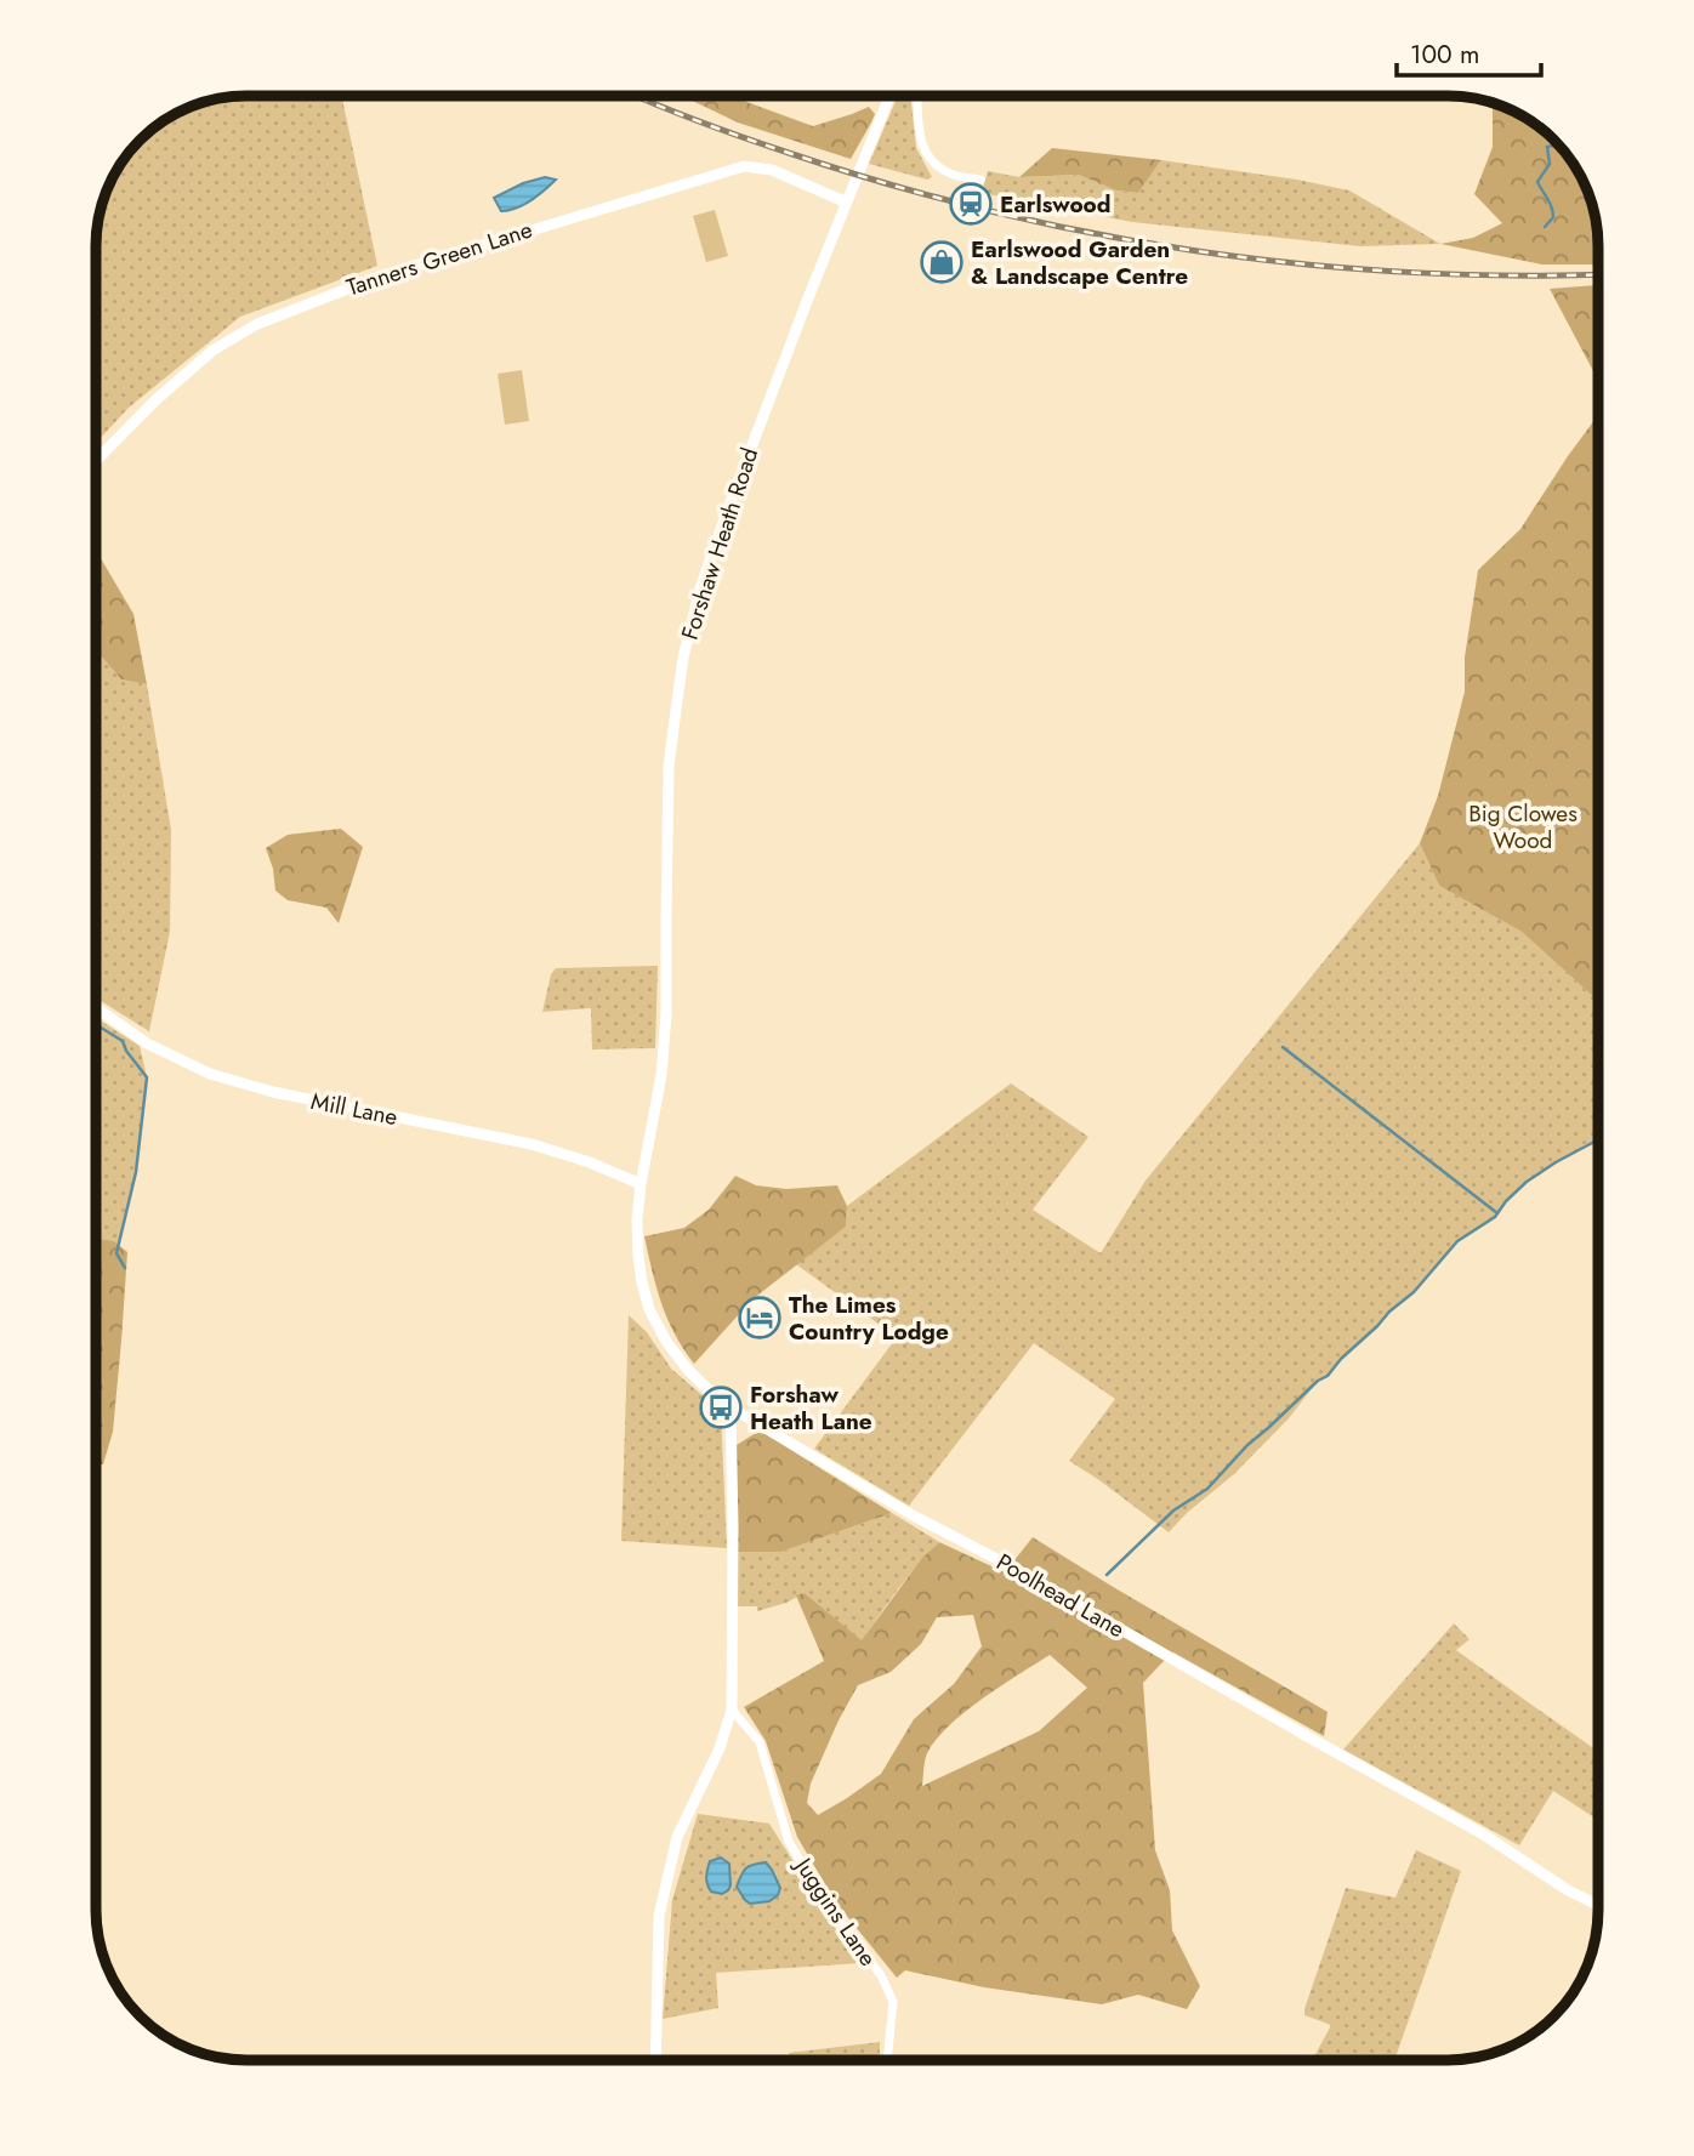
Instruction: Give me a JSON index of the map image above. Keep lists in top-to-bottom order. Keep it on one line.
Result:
{"streets":{"street":["Tanners Green Lane","Forshaw Heath Road","Mill Lane","Poolhead Lane","Juggins Lane"]},"crossings":[["Tanners Green Lane","Forshaw Heath Road"],["Forshaw Heath Road","Mill Lane"],["Forshaw Heath Road","Poolhead Lane"],["Mill Lane","Poolhead Lane"]],"parks":["Big Clowes Wood"],"places":{"station":["Earlswood"],"shop":["Earlswood Garden & Landscape Centre"],"hotel":["The Limes Country Lodge"],"bus stop":["Forshaw Heath Lane"]},"scale_bar":"100 m"}
